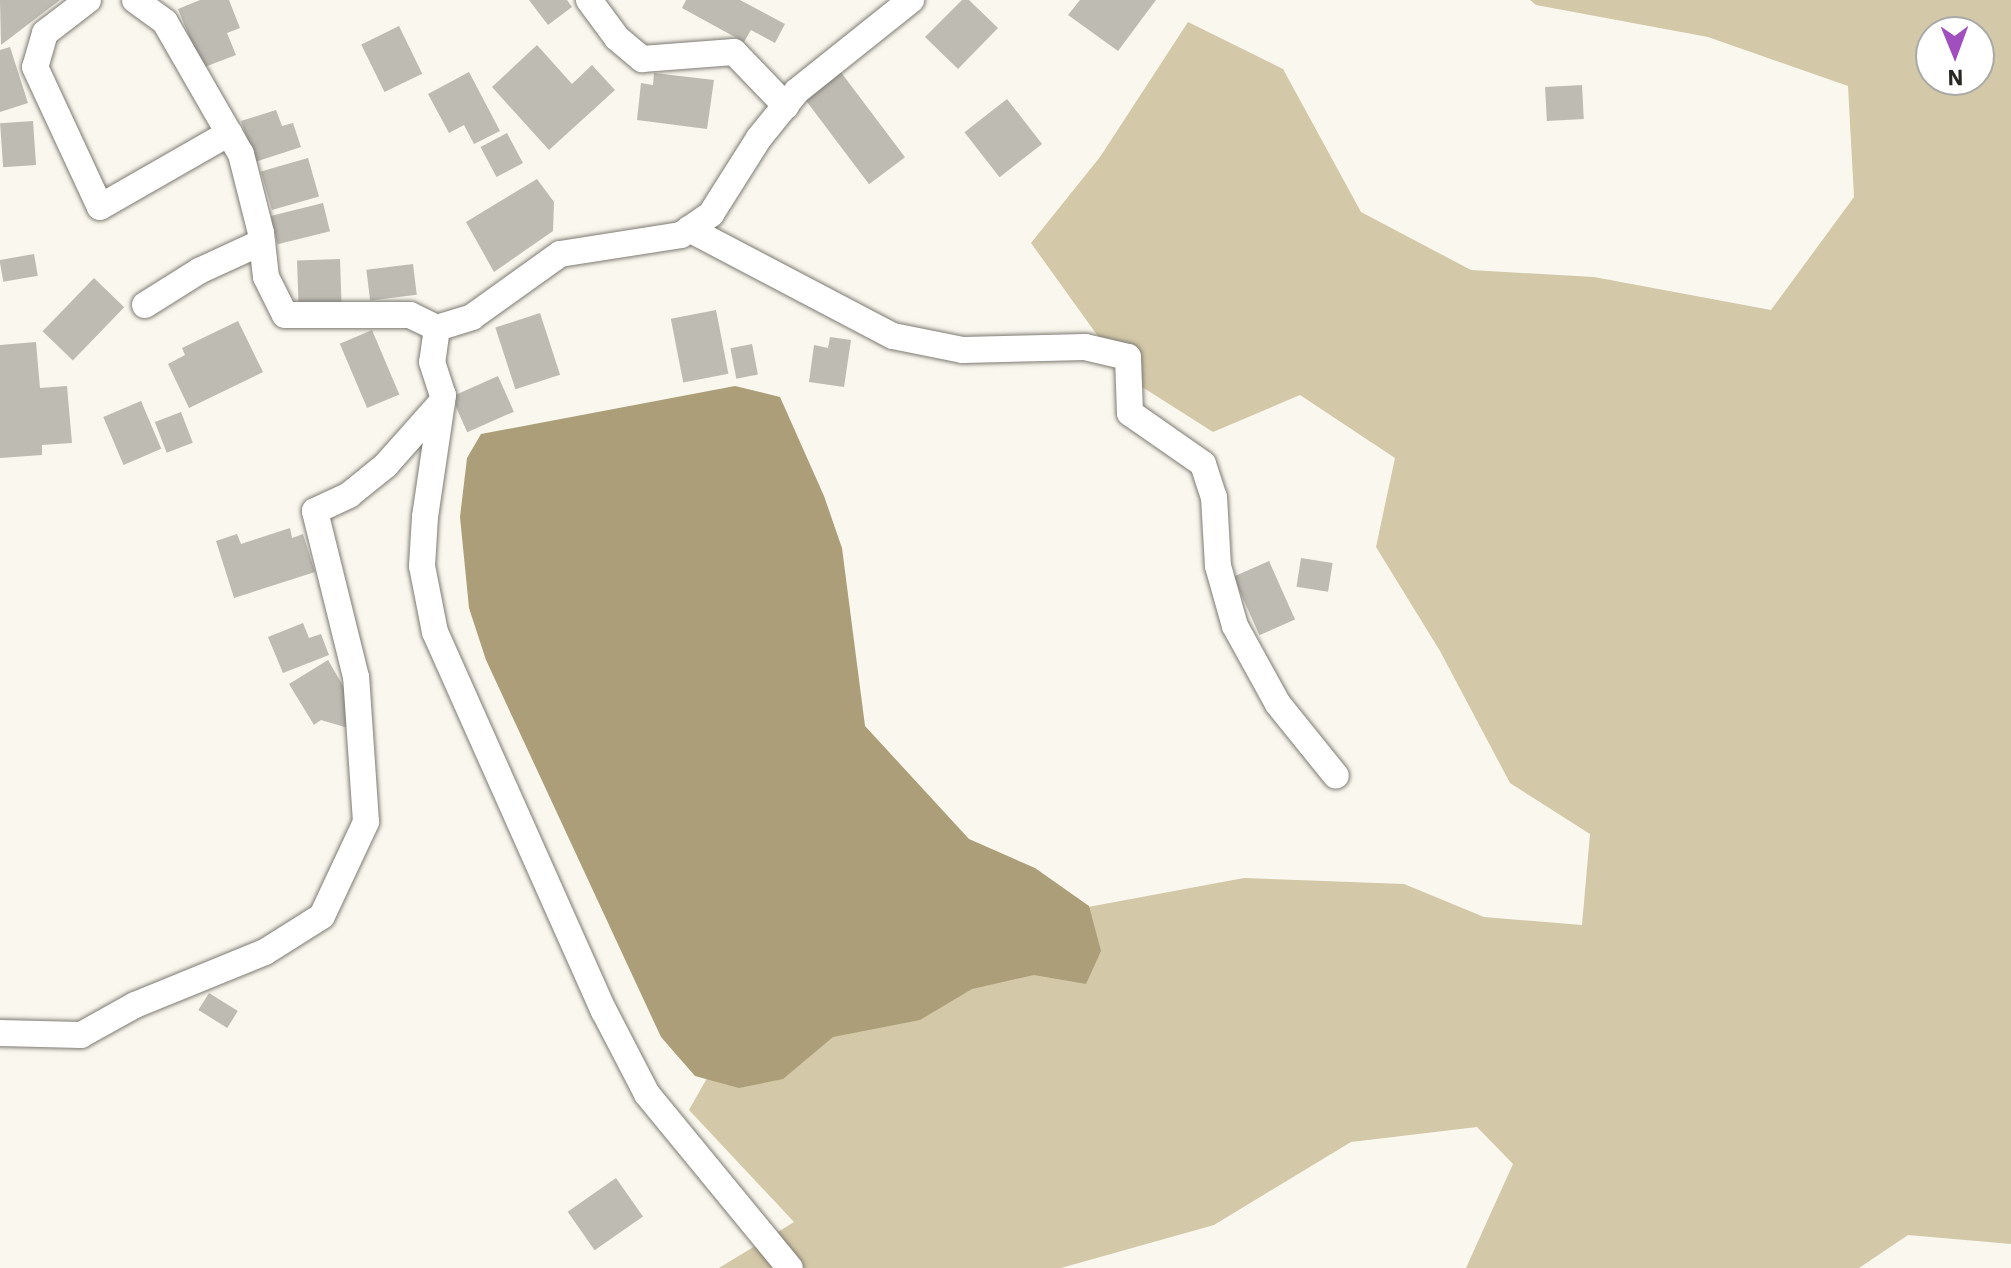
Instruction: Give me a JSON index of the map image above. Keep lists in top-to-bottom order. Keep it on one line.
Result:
{"north":"bottom"}
